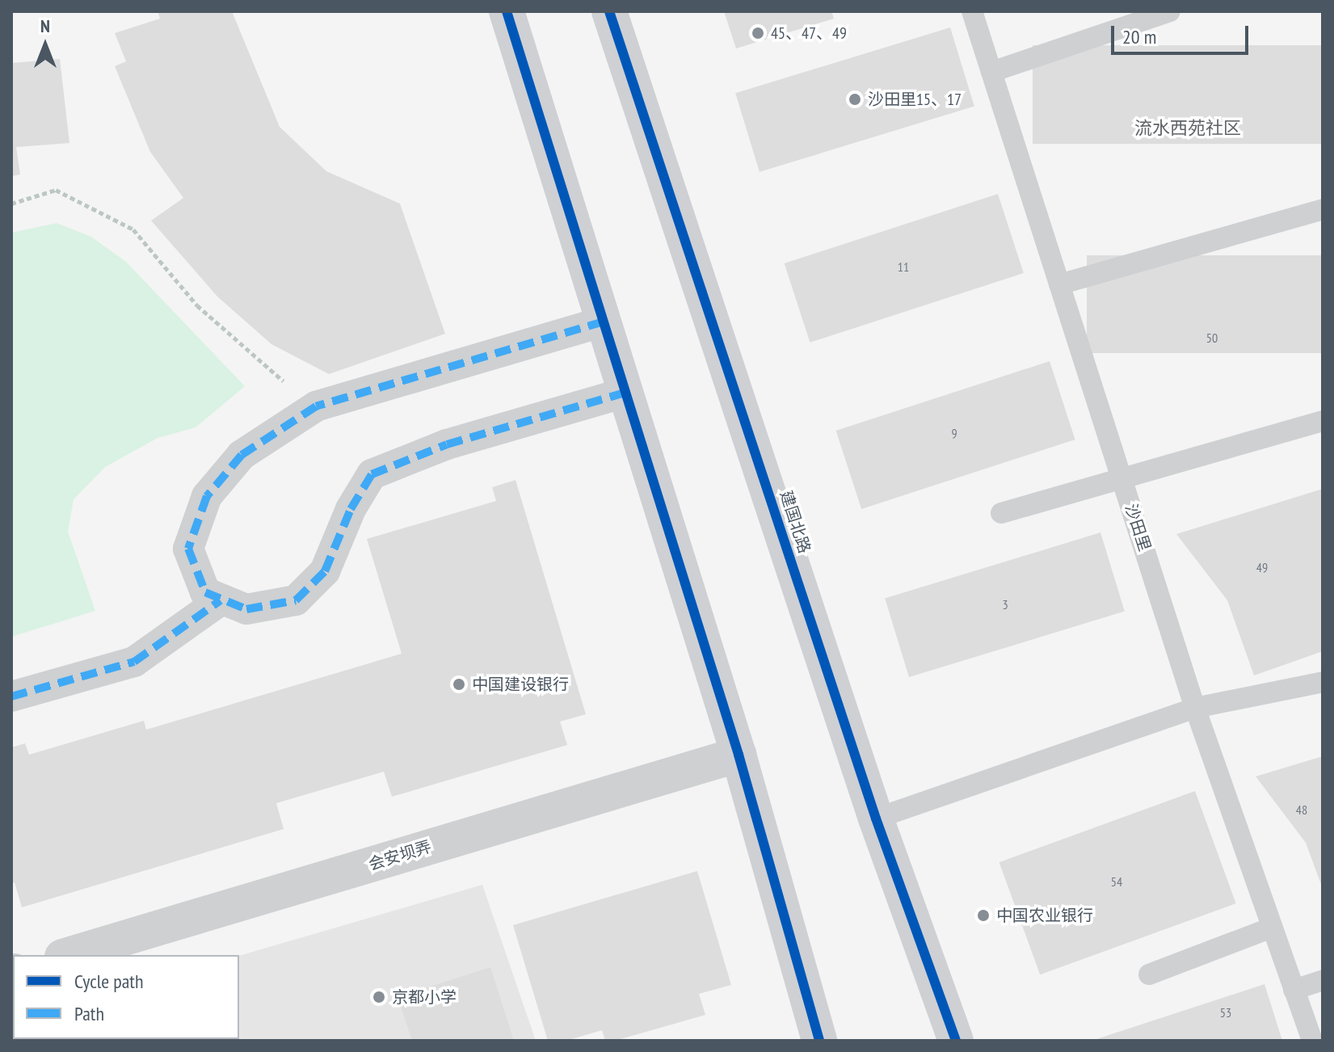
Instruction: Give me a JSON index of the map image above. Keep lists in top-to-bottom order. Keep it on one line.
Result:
{"streets":{"main road":["建国北路"],"street":["会安坝弄"],"lane":["沙田里"]},"districts":["流水西苑社区"],"places":["45、47、49","沙田里15、17","中国建设银行","中国农业银行","京都小学"],"house_numbers":["11","50","9","49","3","48","54","53"],"legend":["Cycle path","Path"],"scale_bar":"20 m","north":"top"}
